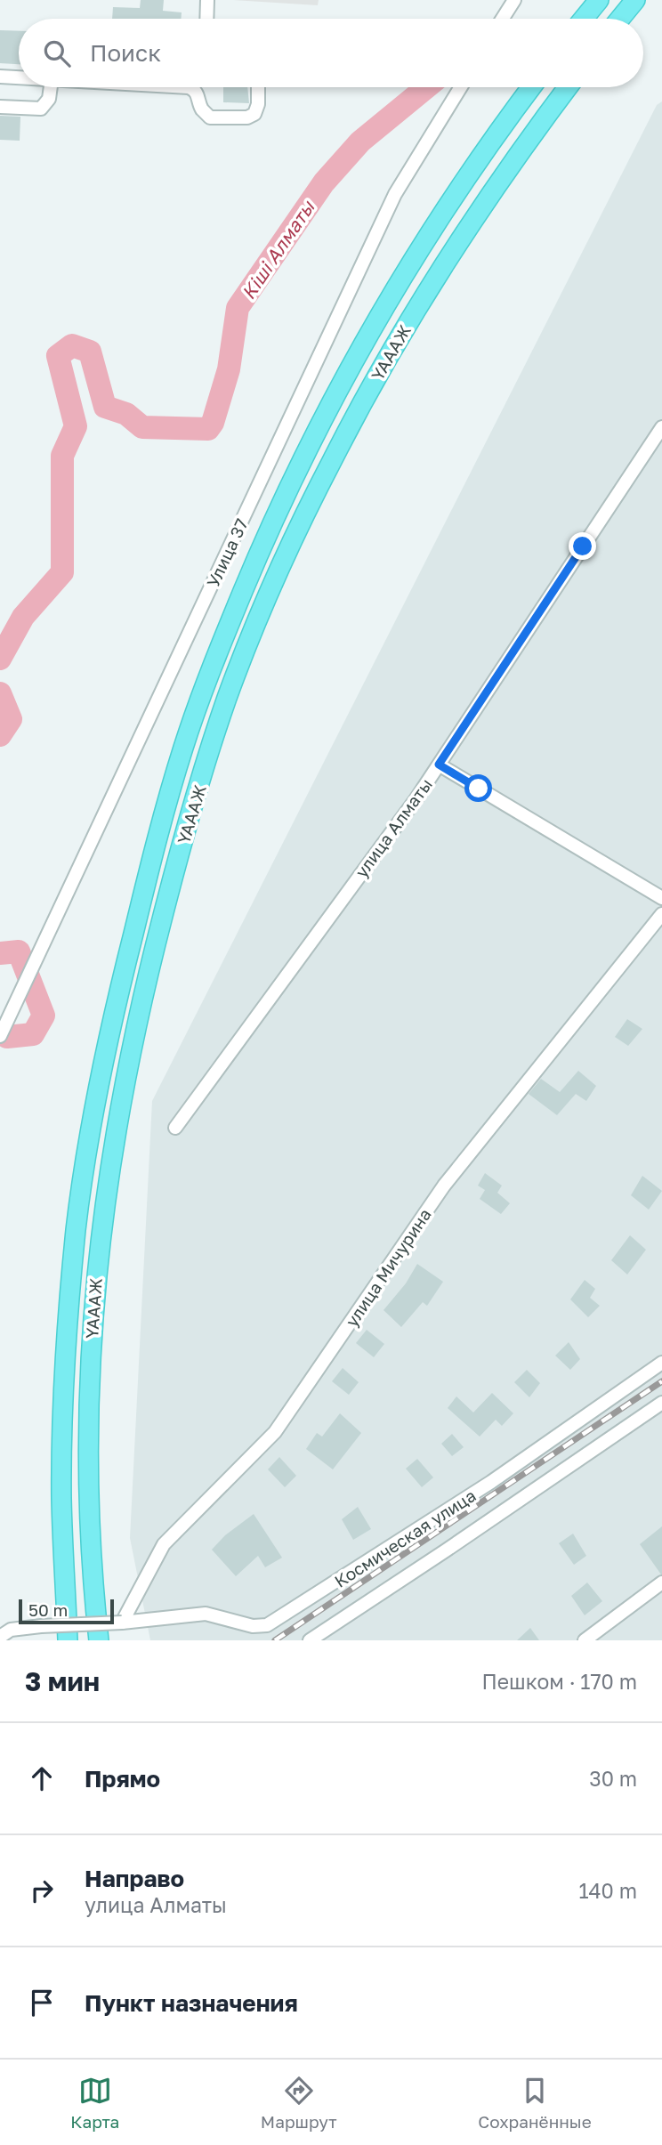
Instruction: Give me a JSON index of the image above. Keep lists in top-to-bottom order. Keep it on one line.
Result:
{"streets":{"highway":["ҮАААЖ"],"street":["Улица 37","улица Алматы","улица Мичурина","Космическая улица"]},"crossings":[["улица Мичурина","Космическая улица"]],"water":["Кіші Алматы"],"scale_bar":"50 m","page":{"search":"Поиск","scale":"50 m","heading":["3 мин","Пешком · 170 m"],"list":[["Прямо","30 m"],["Направо","улица Алматы","140 m"],"Пункт назначения"],"nav":["Карта","Маршрут","Сохранённые"]}}
